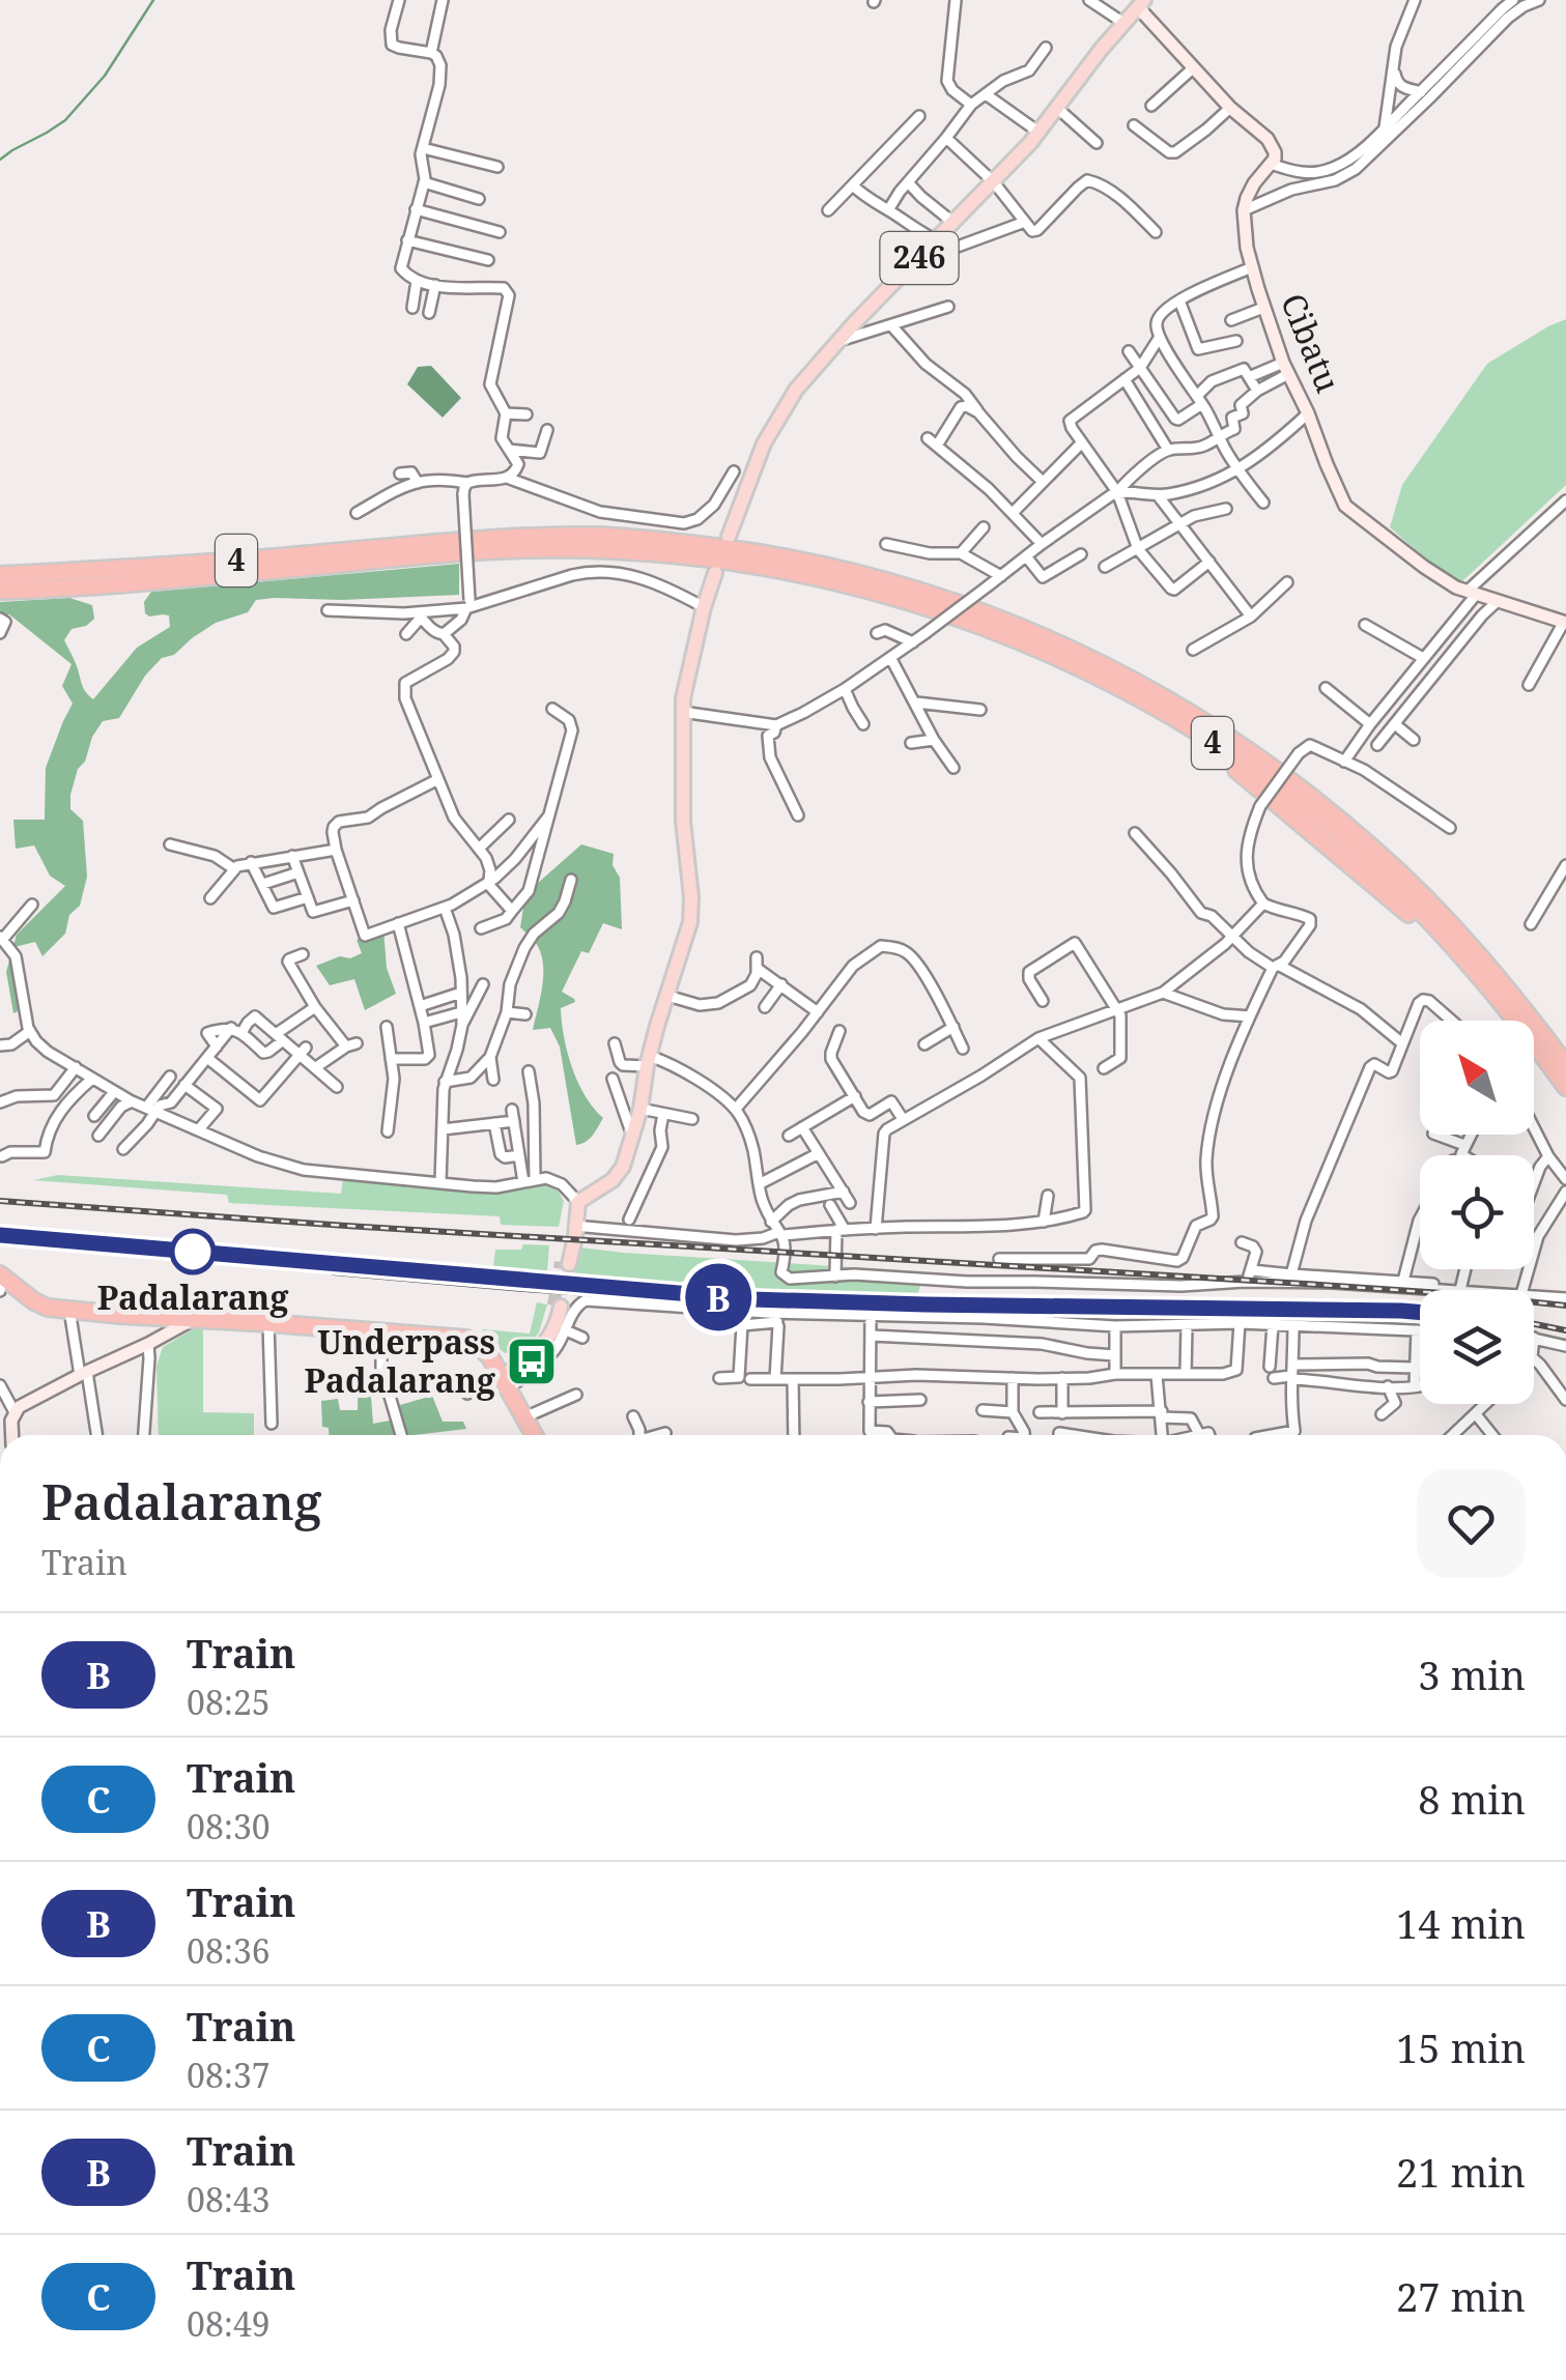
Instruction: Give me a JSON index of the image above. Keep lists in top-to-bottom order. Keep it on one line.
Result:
{"streets":{"highway":["4"],"main road":["246"],"street":["Cibatu"]},"places":{"other":["Padalarang"],"bus stop":["Underpass Padalarang"]},"north":"top left","page":{"on_map":"B","heading":["Padalarang","Train"],"list":[{"mark":"B","name":"Train","note":"08:25","value":"3 min"},{"mark":"C","name":"Train","note":"08:30","value":"8 min"},{"mark":"B","name":"Train","note":"08:36","value":"14 min"},{"mark":"C","name":"Train","note":"08:37","value":"15 min"},{"mark":"B","name":"Train","note":"08:43","value":"21 min"},{"mark":"C","name":"Train","note":"08:49","value":"27 min"}]}}
